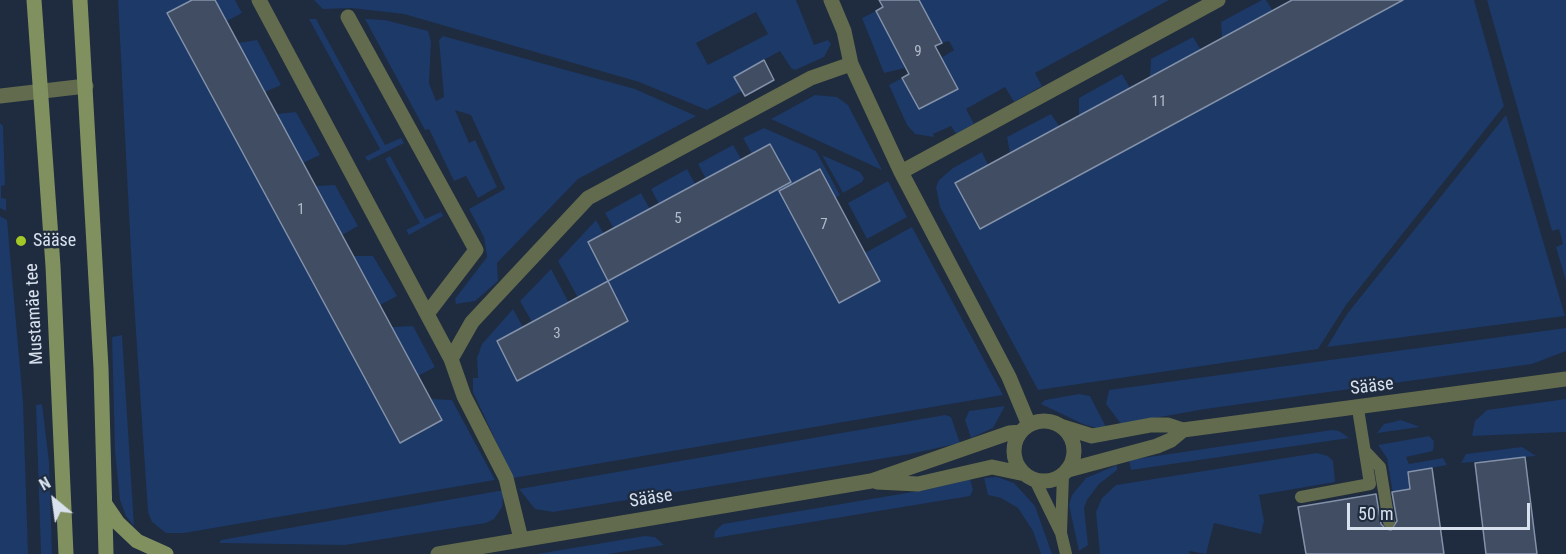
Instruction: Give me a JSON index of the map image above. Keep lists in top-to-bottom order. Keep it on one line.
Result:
{"streets":{"main road":["Mustamäe tee"],"street":["Sääse"]},"places":["Sääse"],"house_numbers":["9","11","1","5","7","3"],"scale_bar":"50 m","north":"top left"}
